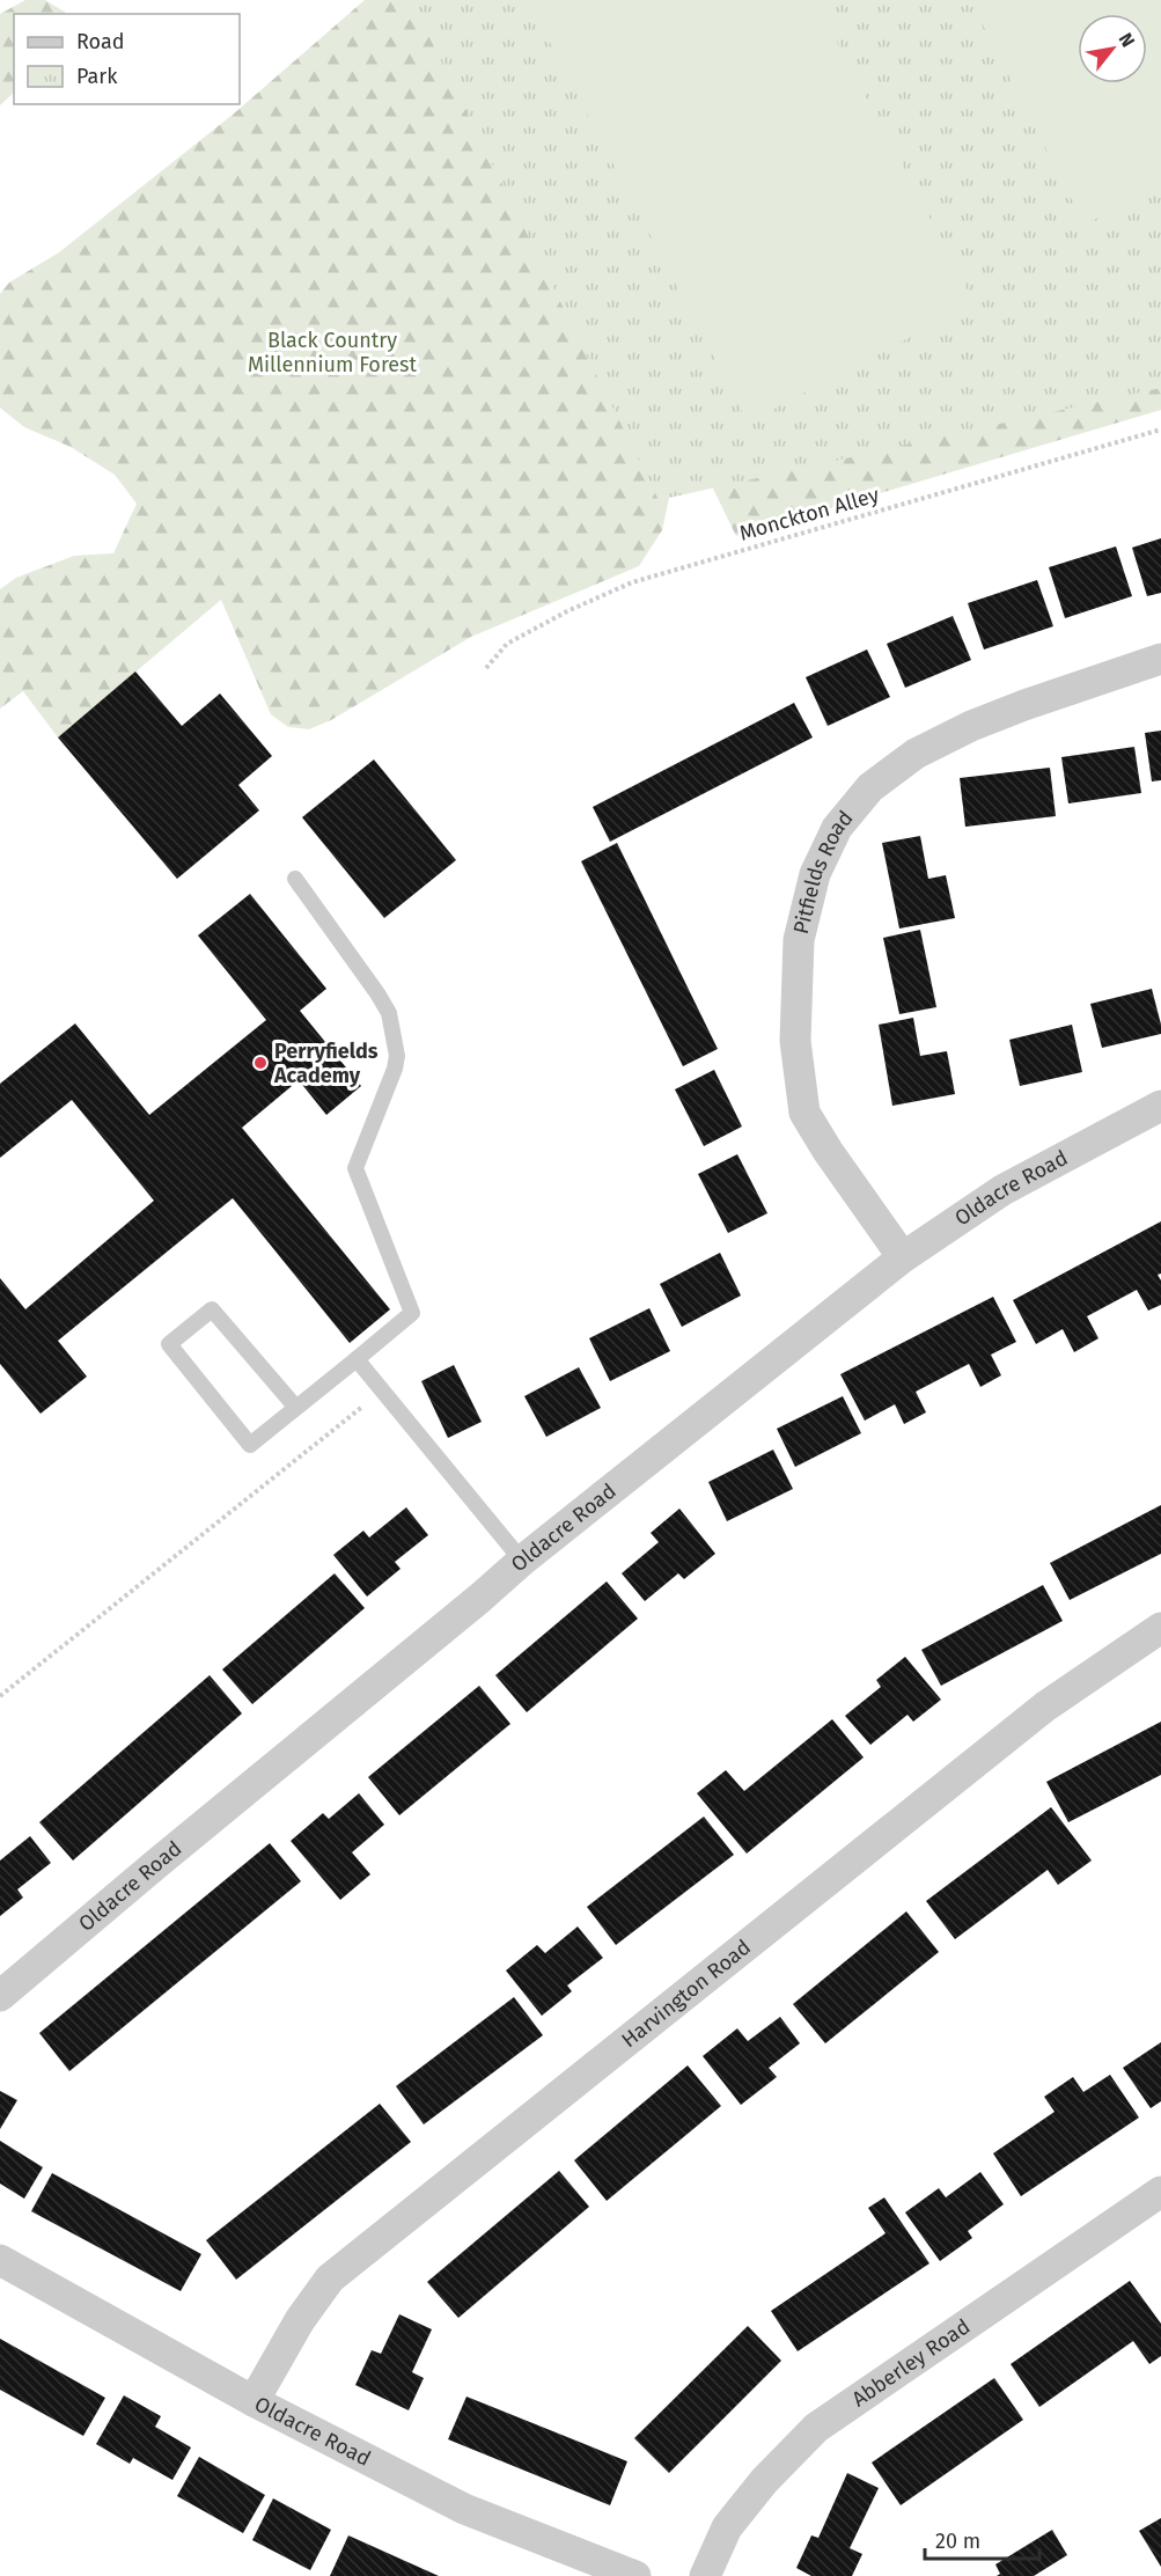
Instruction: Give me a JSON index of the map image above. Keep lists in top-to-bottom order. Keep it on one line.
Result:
{"streets":{"street":["Pitfields Road","Oldacre Road","Harvington Road","Abberley Road"],"path":["Monckton Alley"]},"crossings":[["Pitfields Road","Oldacre Road"],["Oldacre Road","Harvington Road"]],"parks":["Black Country Millennium Forest"],"places":["Perryfields Academy"],"legend":["Road","Park"],"scale_bar":"20 m","north":"top right"}
